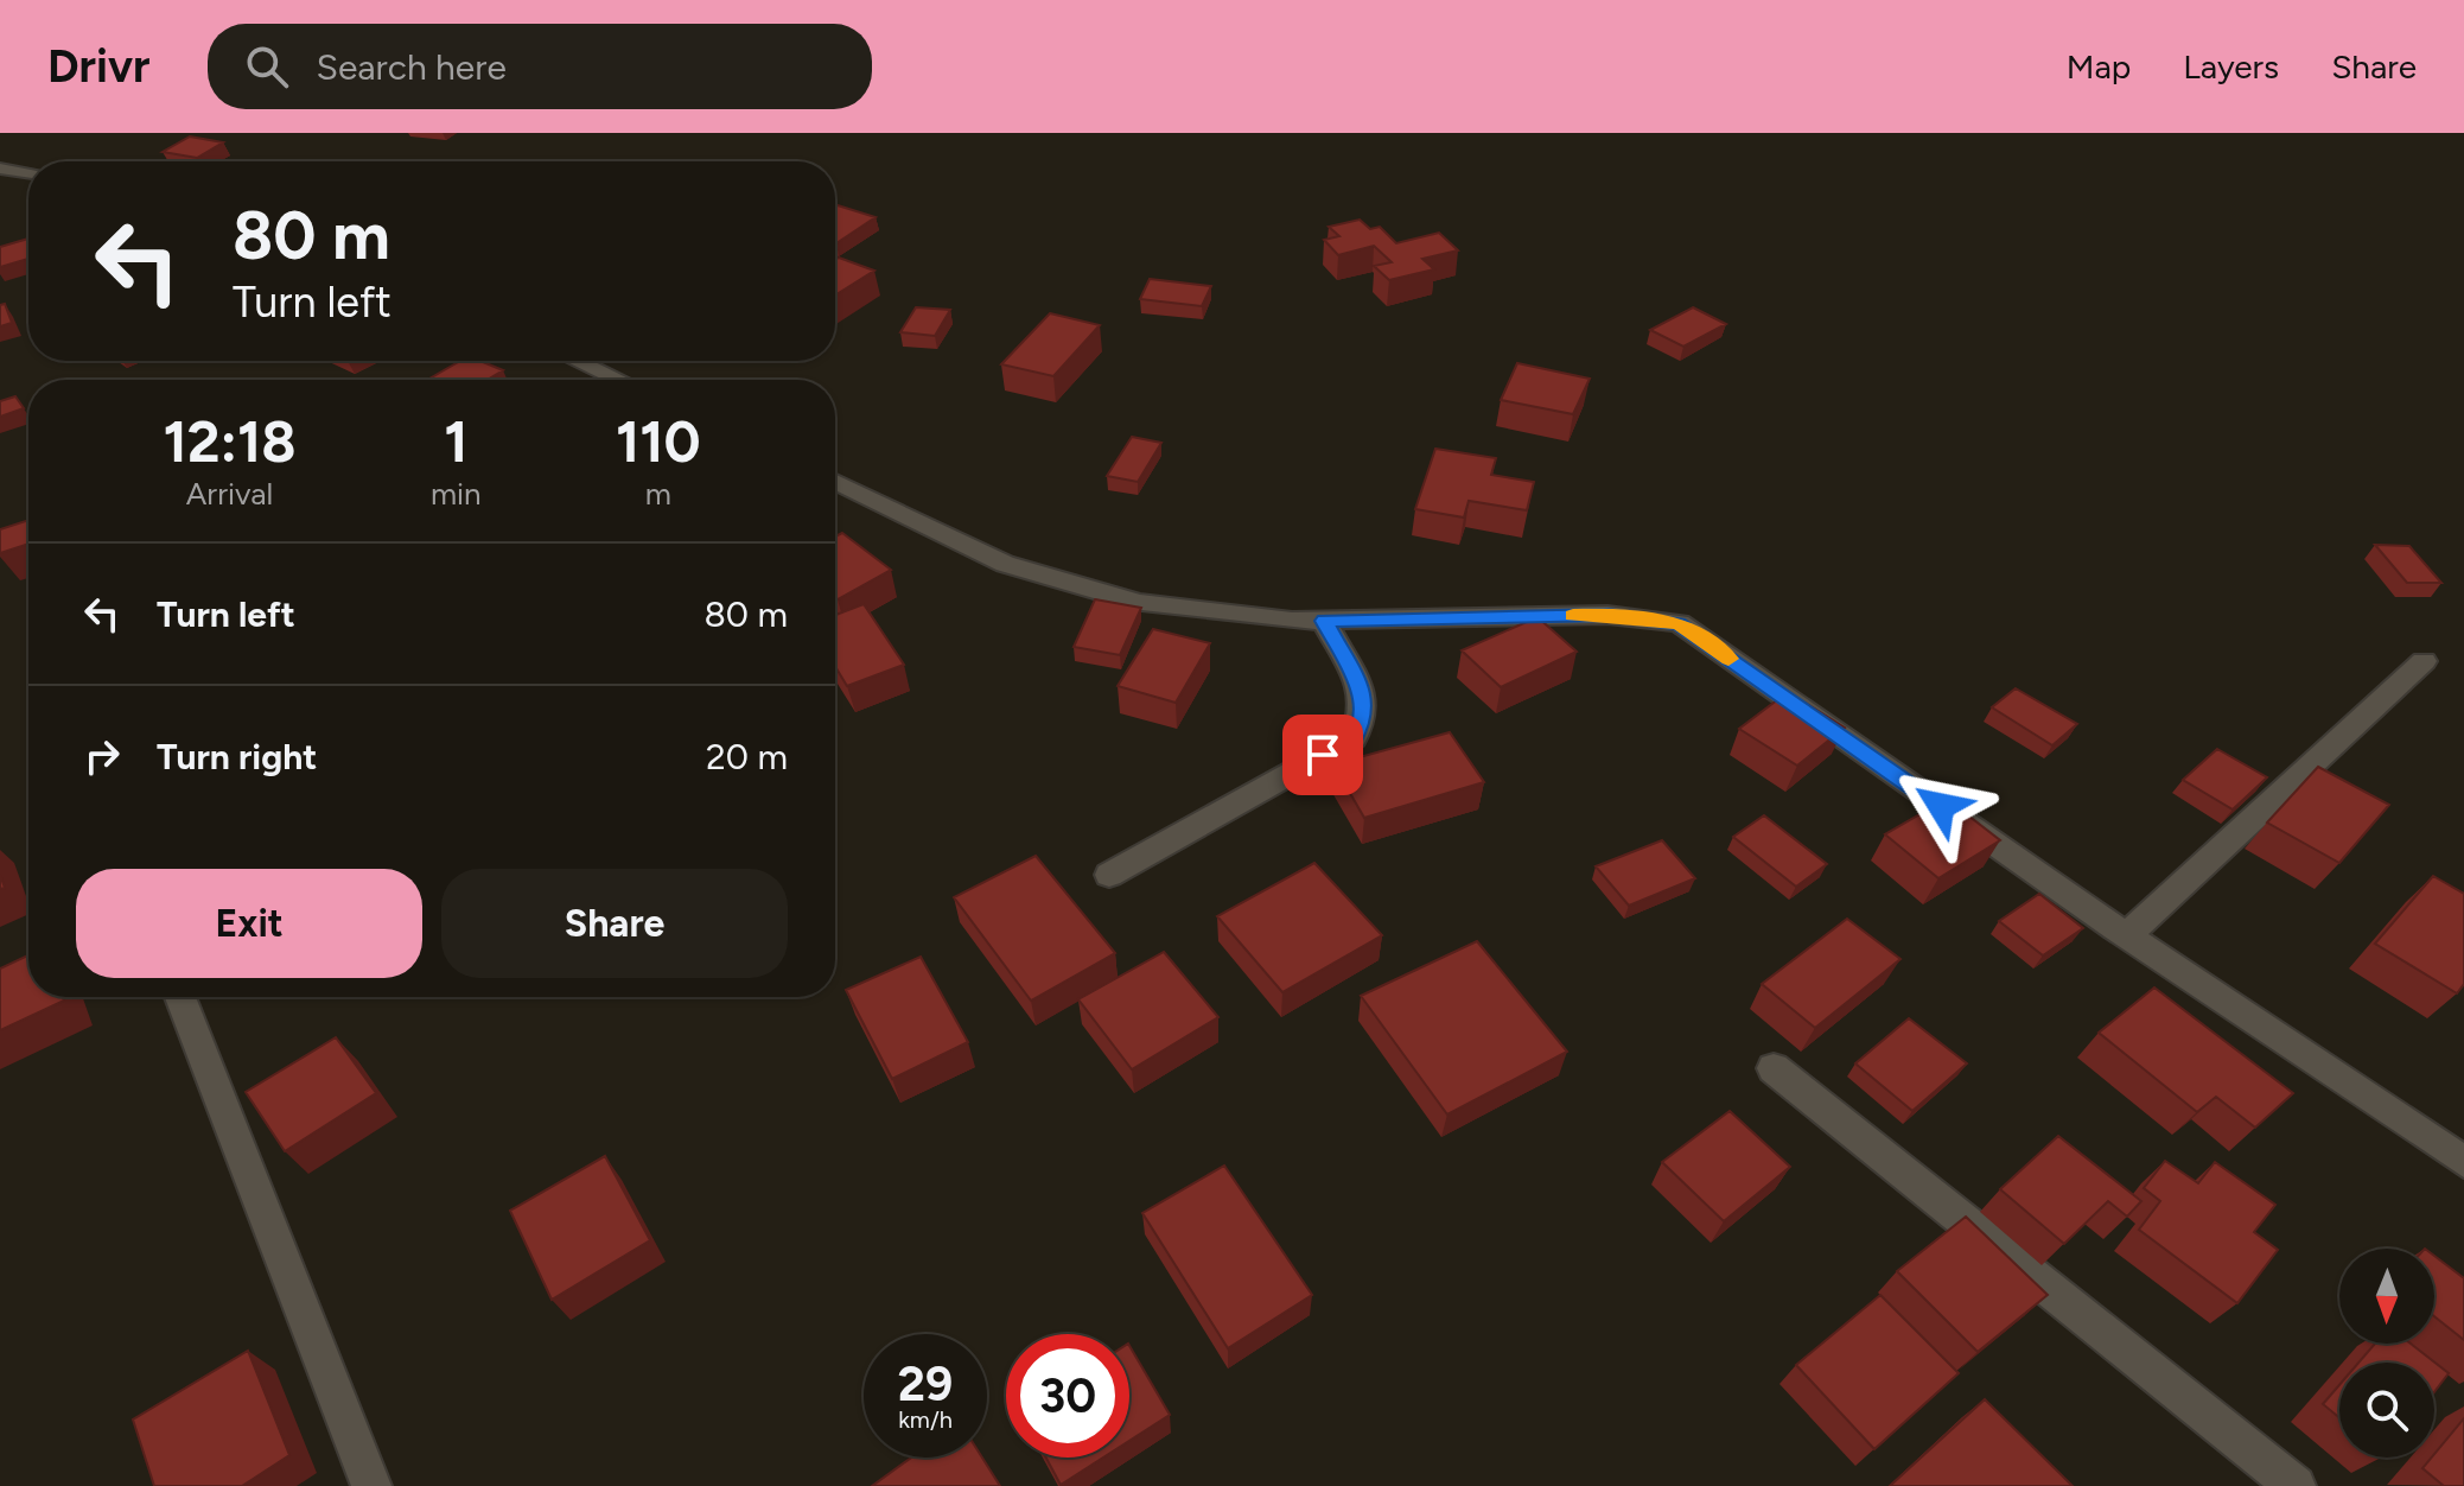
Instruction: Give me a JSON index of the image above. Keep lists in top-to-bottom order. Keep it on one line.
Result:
{"north":"bottom","page":{"header":"Drivr","search":"Search here","nav":["Map","Layers","Share"],"turn":["80 m","Turn left"],"eta":["12:18","Arrival","1","min","110","m"],"list":[{"name":"Turn left","value":"80 m"},{"name":"Turn right","value":"20 m"}],"buttons":["Exit","Share"],"speed":"29 km/h","limit":"30"}}
